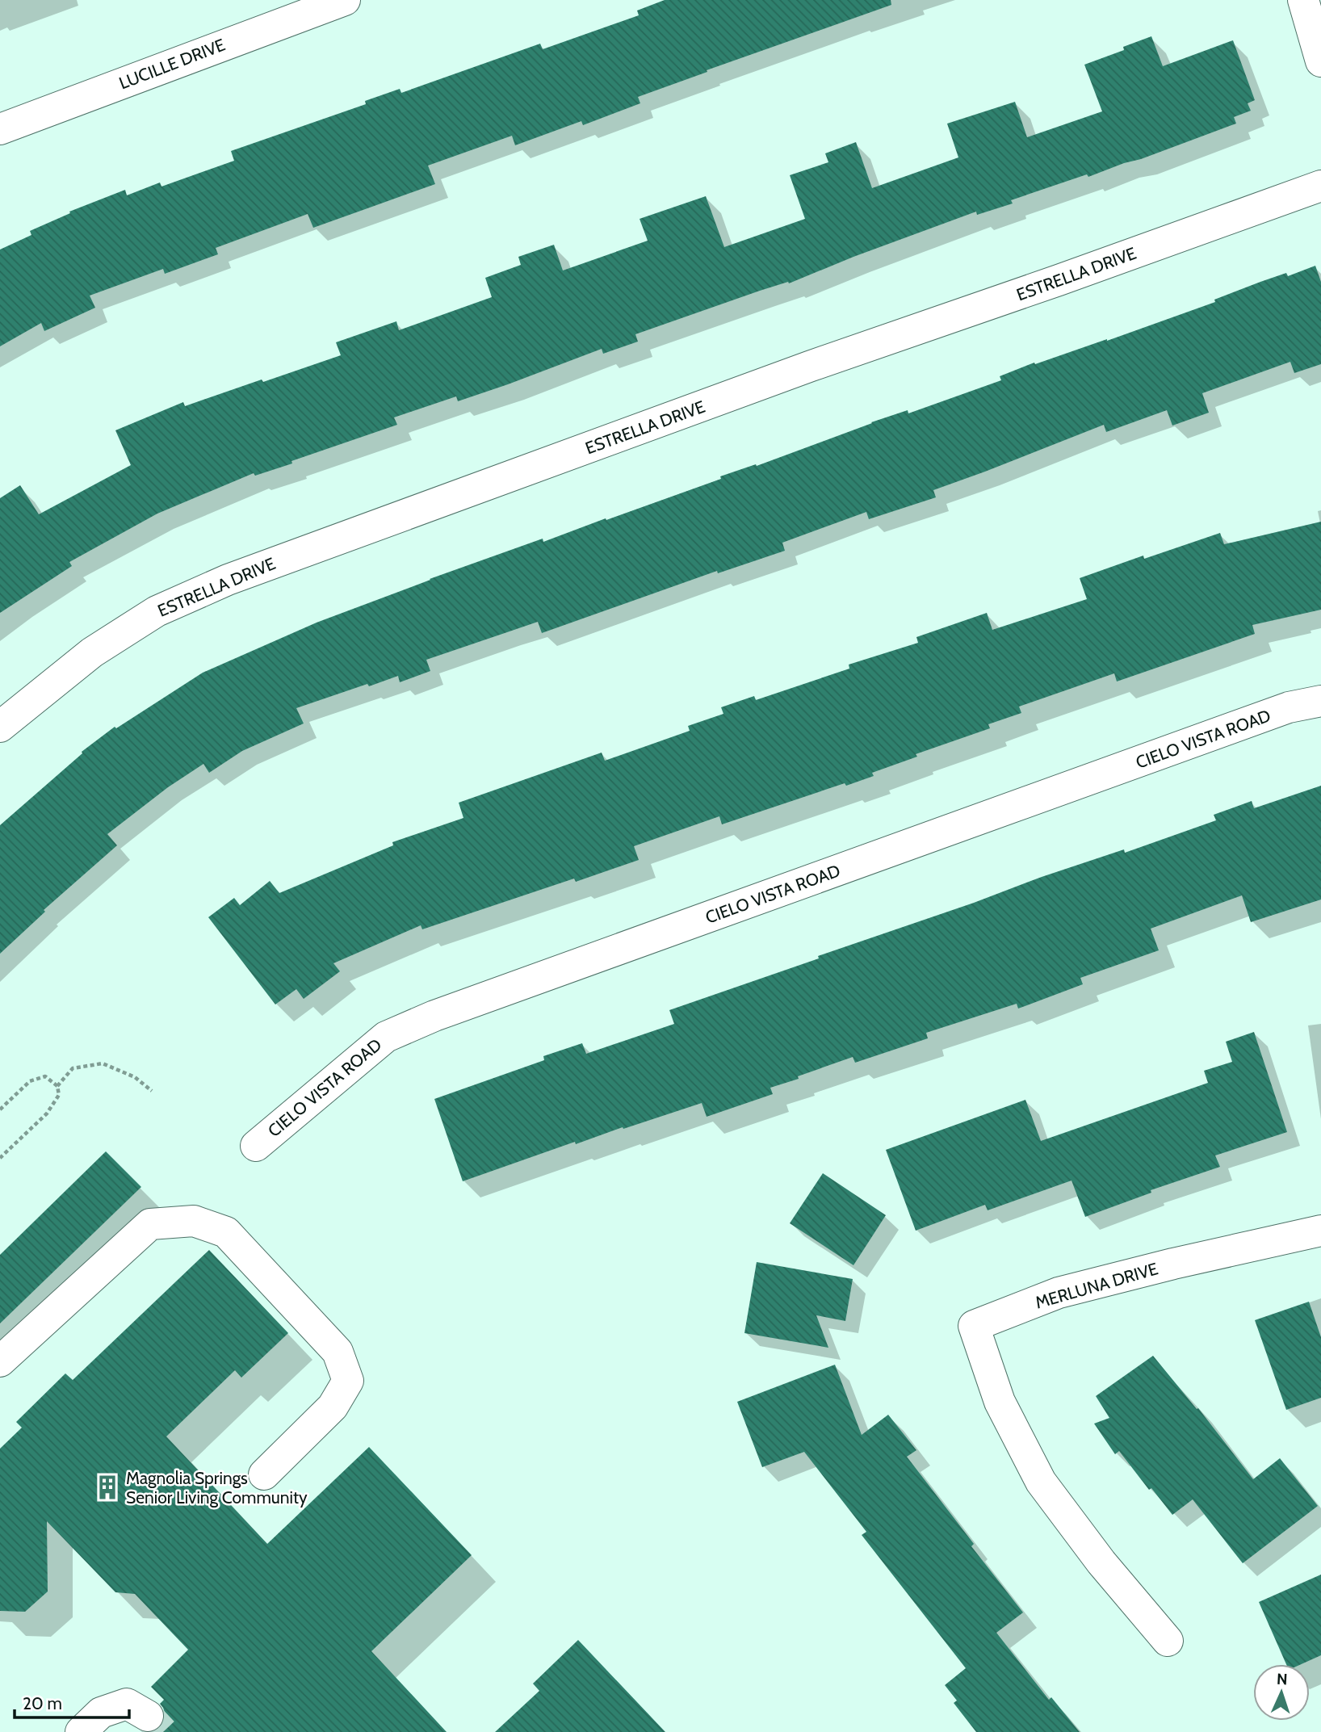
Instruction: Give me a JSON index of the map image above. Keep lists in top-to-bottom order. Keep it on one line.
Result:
{"streets":{"street":["LUCILLE DRIVE","ESTRELLA DRIVE","CIELO VISTA ROAD","MERLUNA DRIVE"]},"places":{"building":["Magnolia Springs Senior Living Community"]},"scale_bar":"20 m","north":"top"}
